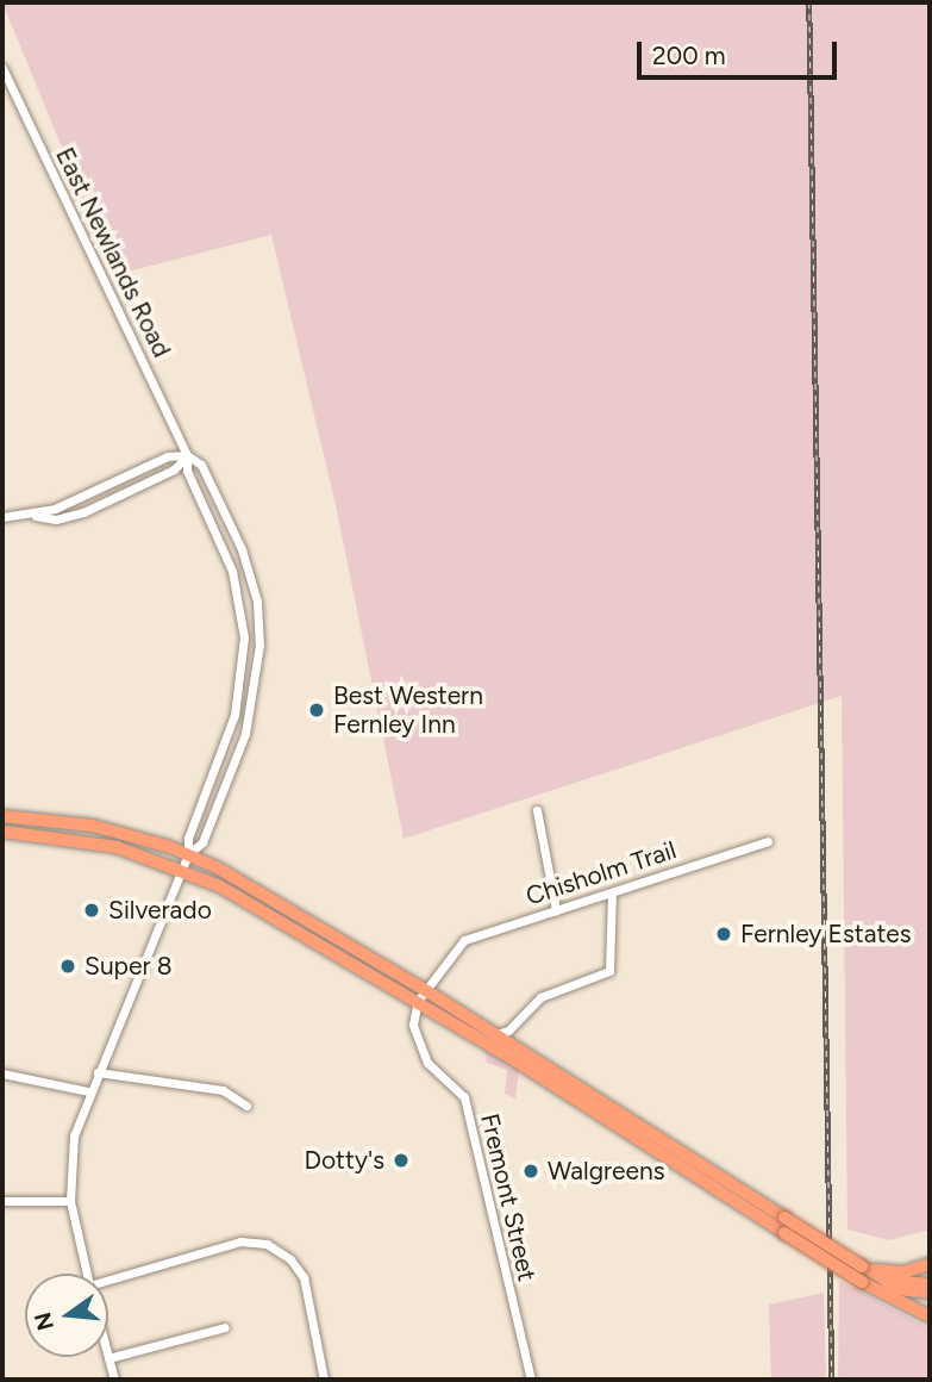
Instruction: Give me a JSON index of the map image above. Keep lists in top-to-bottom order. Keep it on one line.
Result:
{"streets":{"street":["East Newlands Road","Chisholm Trail","Fremont Street"]},"crossings":[["Chisholm Trail","Fremont Street"]],"places":["Best Western Fernley Inn","Silverado","Fernley Estates","Super 8","Dotty's","Walgreens"],"scale_bar":"200 m","north":"left"}
